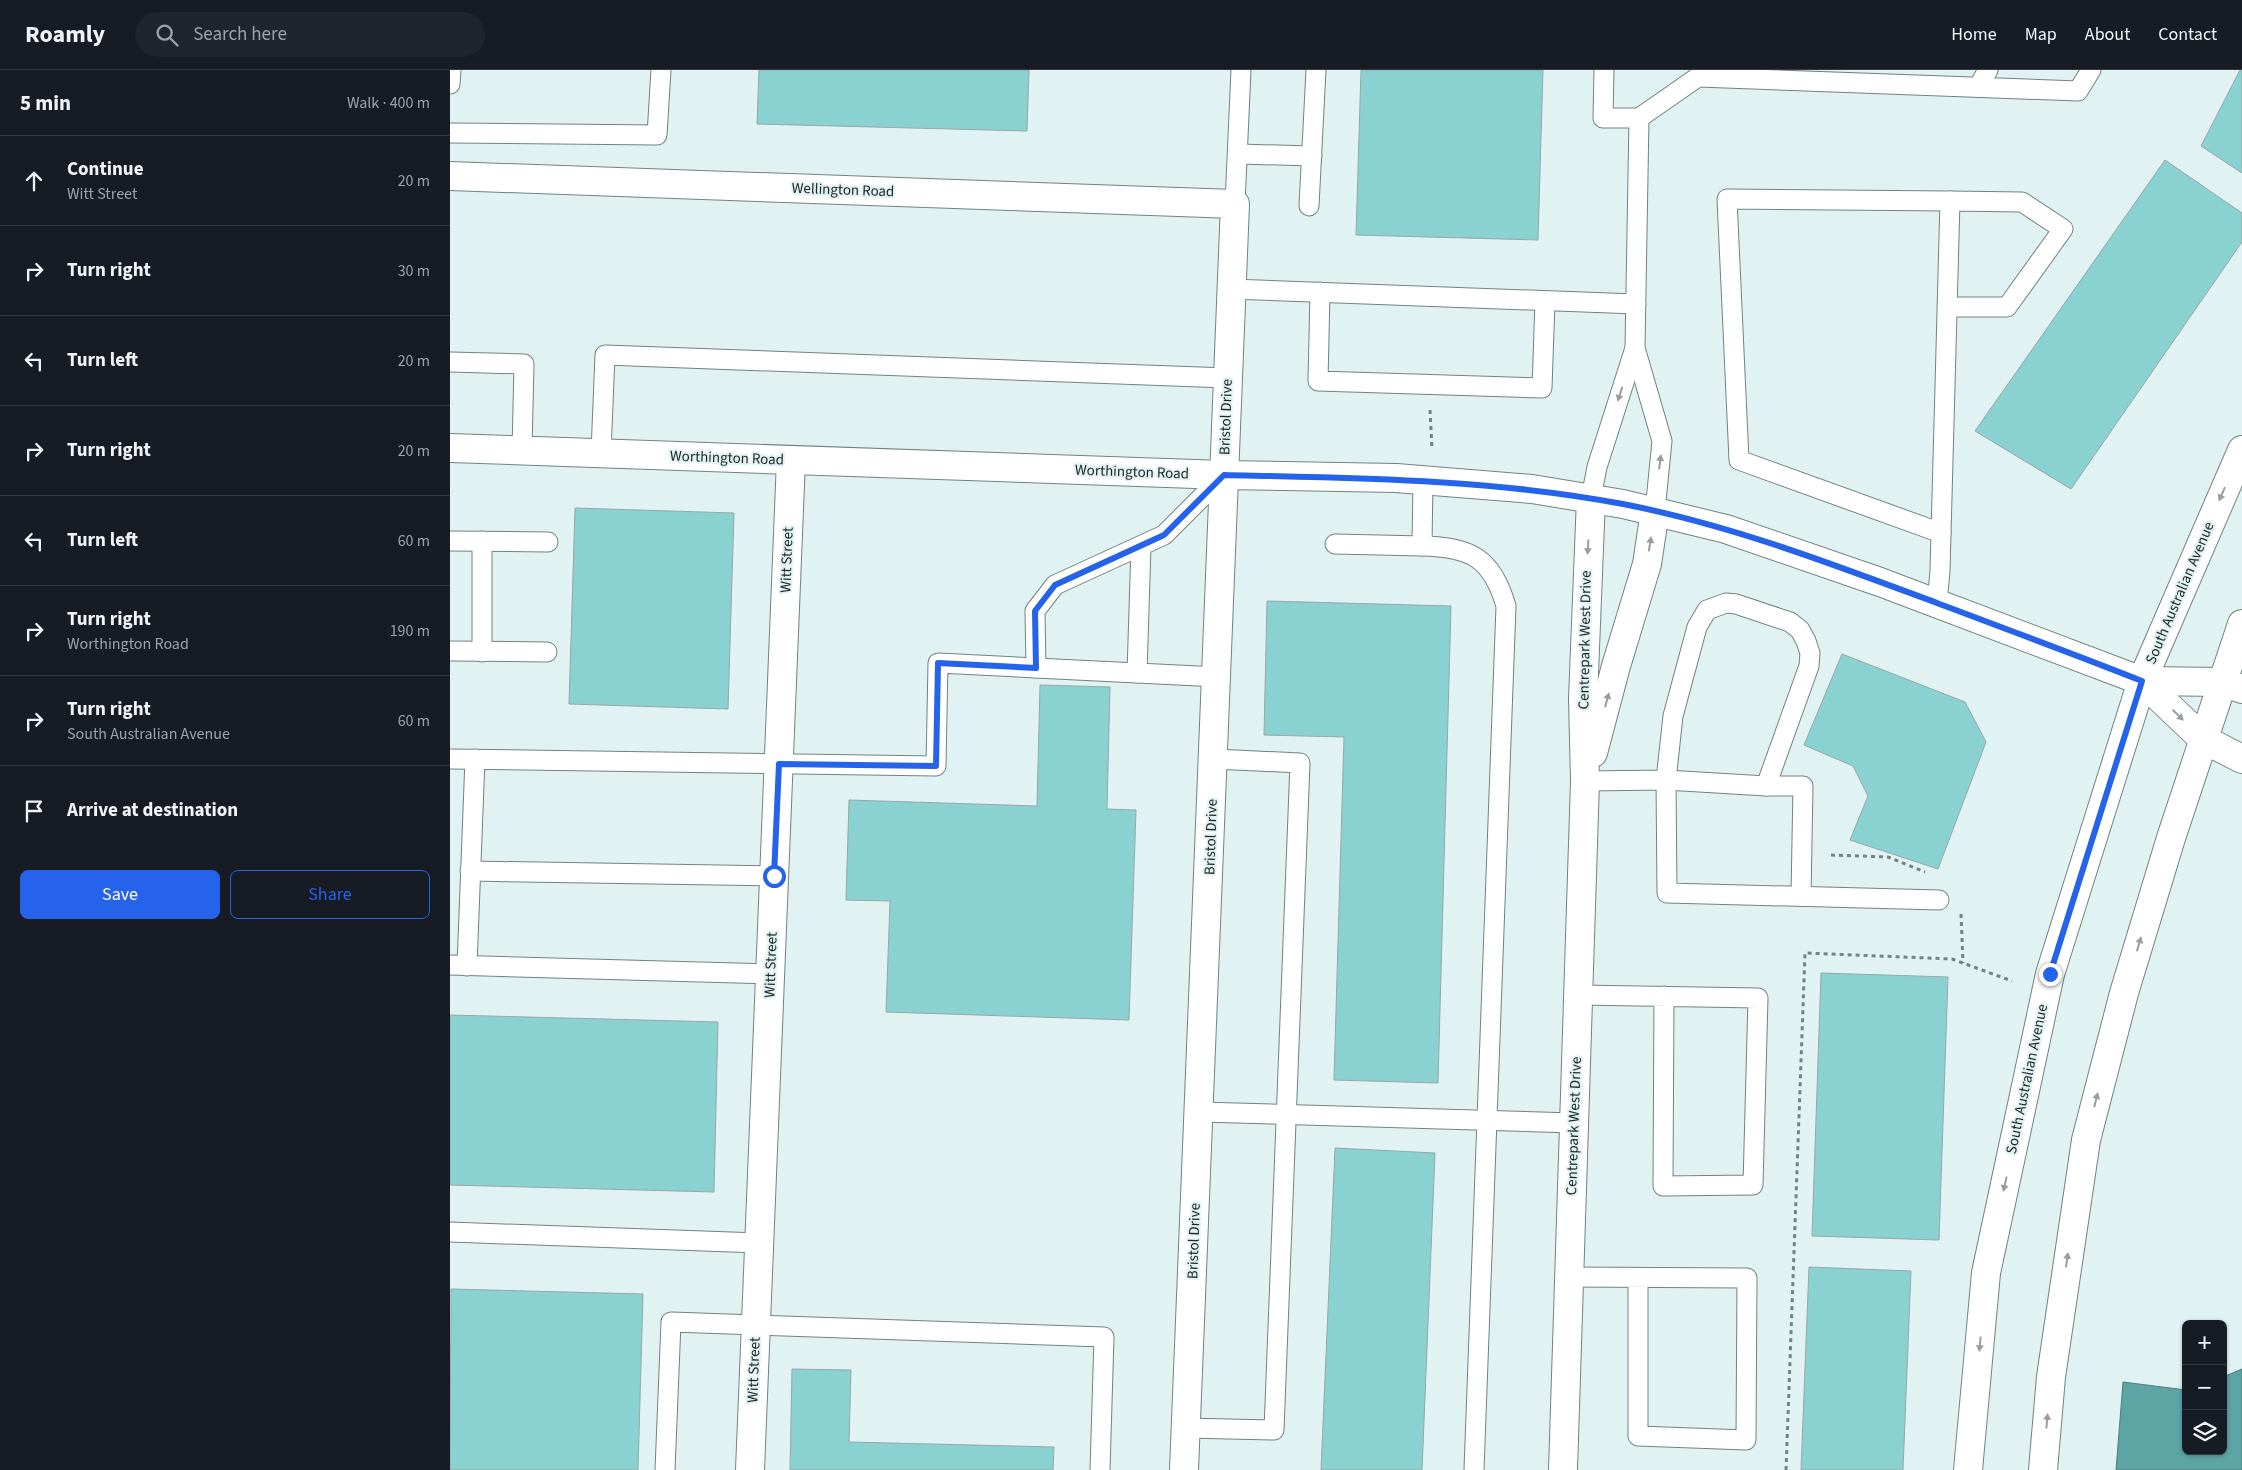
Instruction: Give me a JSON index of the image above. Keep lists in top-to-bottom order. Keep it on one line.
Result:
{"streets":{"street":["Wellington Road","Bristol Drive","Worthington Road","Witt Street","South Australian Avenue","Centrepark West Drive"]},"crossings":[["Wellington Road","Bristol Drive"],["Bristol Drive","Worthington Road"],["Worthington Road","Witt Street"],["Worthington Road","South Australian Avenue"],["Worthington Road","Centrepark West Drive"]],"page":{"header":"Roamly","search":"Search here","nav":["Home","Map","About","Contact"],"heading":["5 min","Walk · 400 m"],"list":[["Continue","Witt Street","20 m"],["Turn right","30 m"],["Turn left","20 m"],["Turn right","20 m"],["Turn left","60 m"],["Turn right","Worthington Road","190 m"],["Turn right","South Australian Avenue","60 m"],"Arrive at destination"],"buttons":["Save","Share"],"map_buttons":["+","−"]}}
